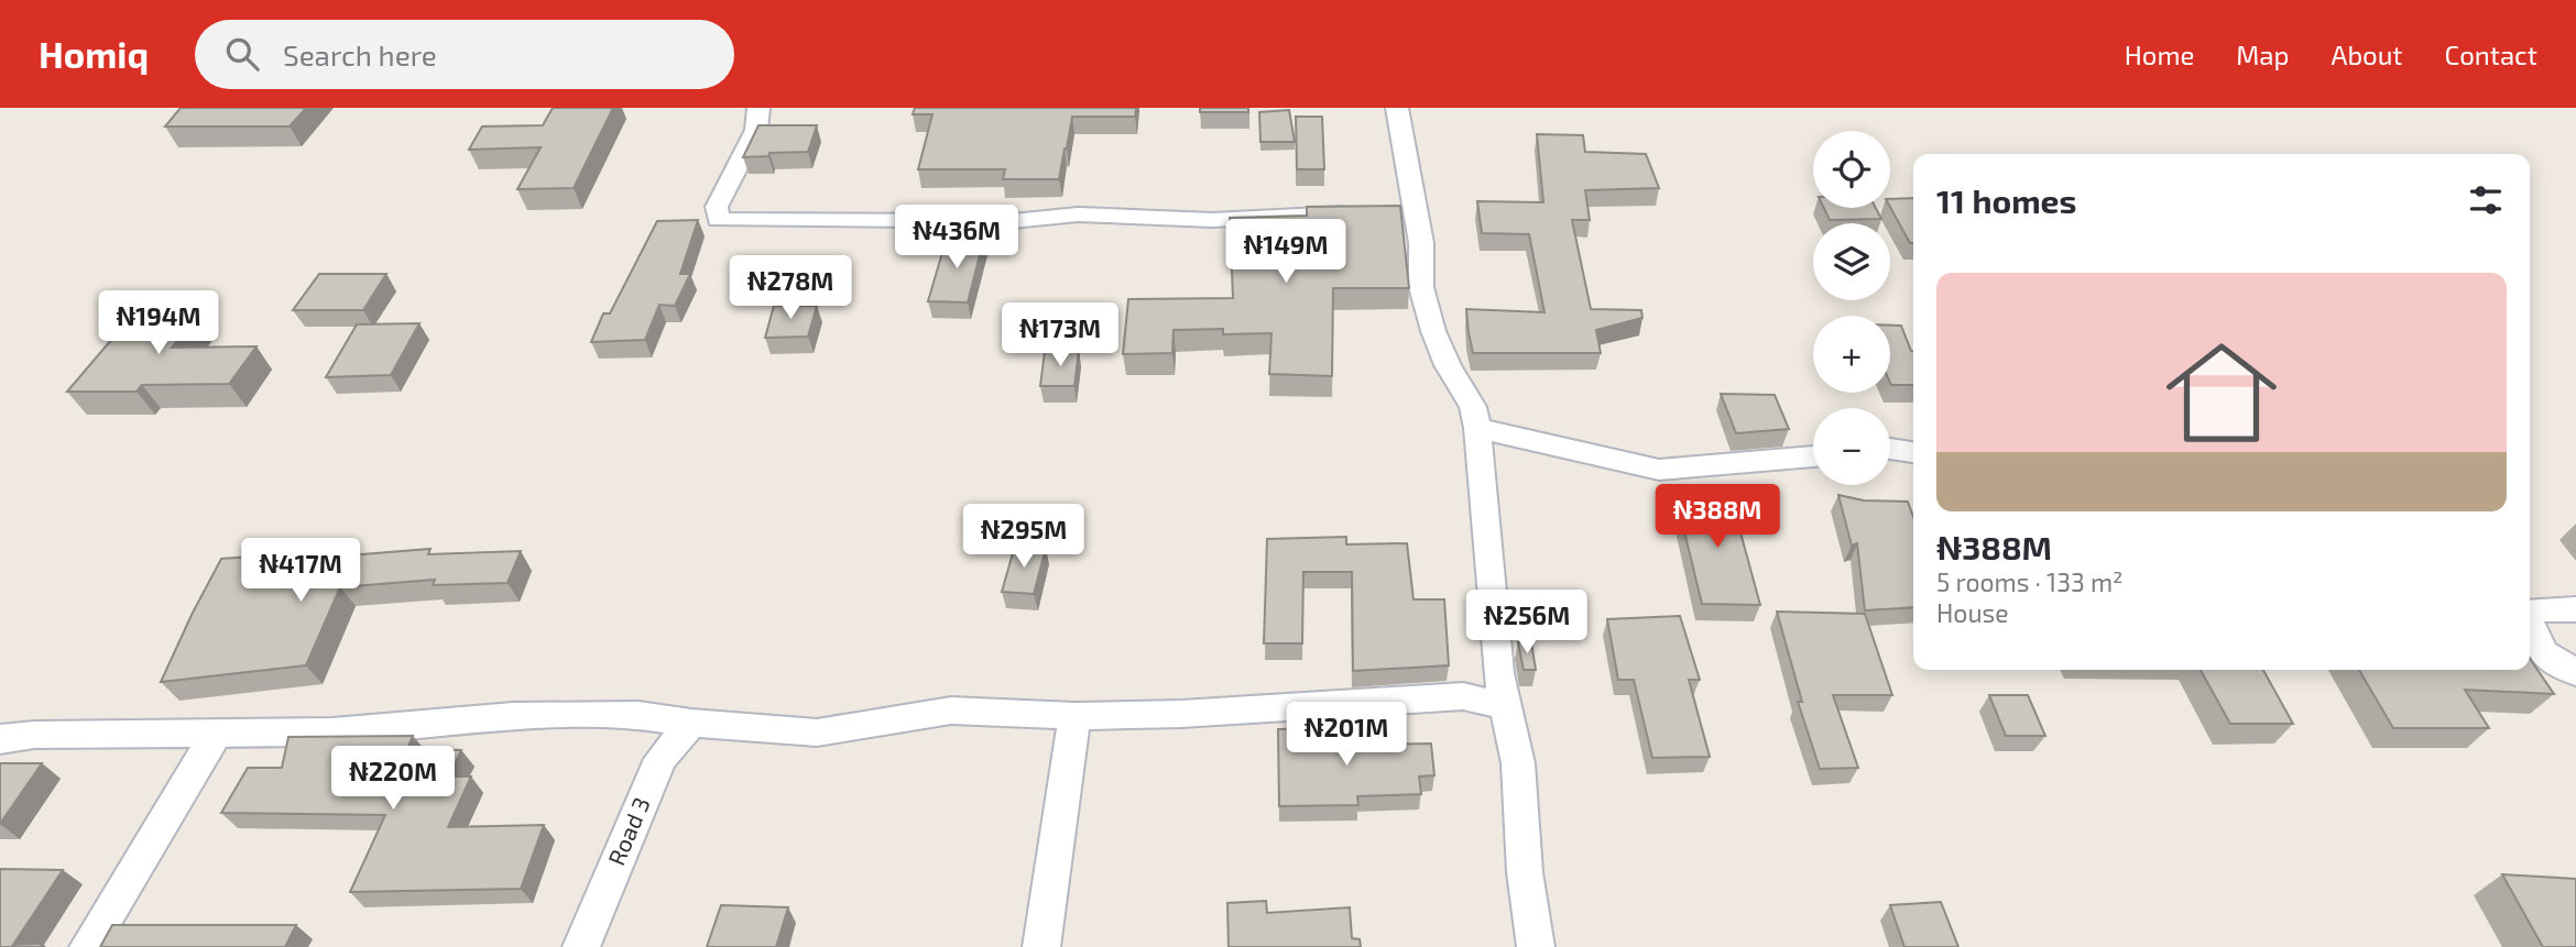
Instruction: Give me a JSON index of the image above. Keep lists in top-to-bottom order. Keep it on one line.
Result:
{"streets":{"street":["Road 3"]},"page":{"header":"Homiq","search":"Search here","nav":["Home","Map","About","Contact"],"map_buttons":["+","−"],"heading":"11 homes","price":["₦436M","₦149M","₦278M","₦194M","₦173M","₦388M","₦295M","₦417M","₦256M","₦201M","₦220M"],"list":[{"name":"₦388M","note":"5 rooms · 133 m² · House"}]}}
